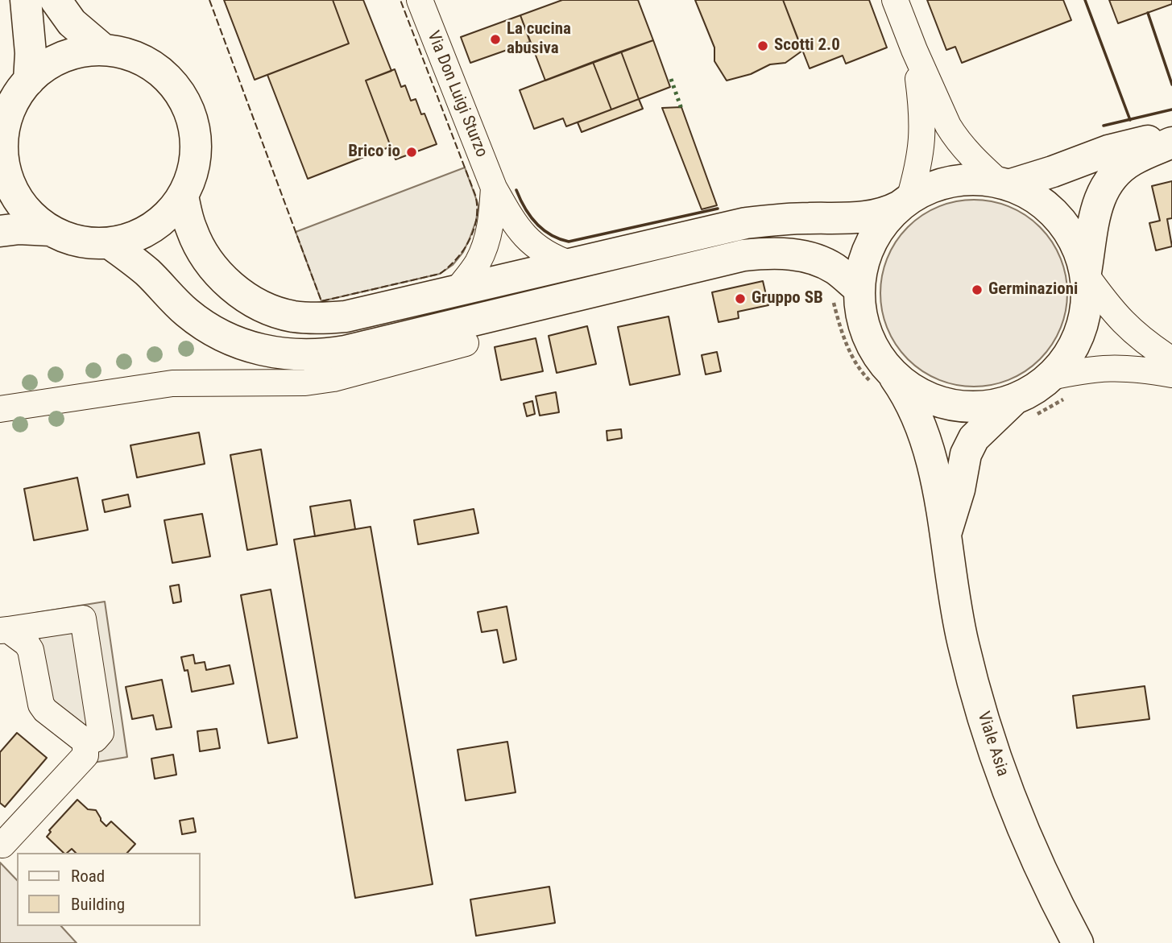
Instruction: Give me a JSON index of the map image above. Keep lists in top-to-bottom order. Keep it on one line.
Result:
{"streets":{"main road":["Viale Asia"],"street":["Via Don Luigi Sturzo"]},"places":["La cucina abusiva","Scotti 2.0","Brico io","Germinazioni","Gruppo SB"],"legend":["Road","Building"]}
